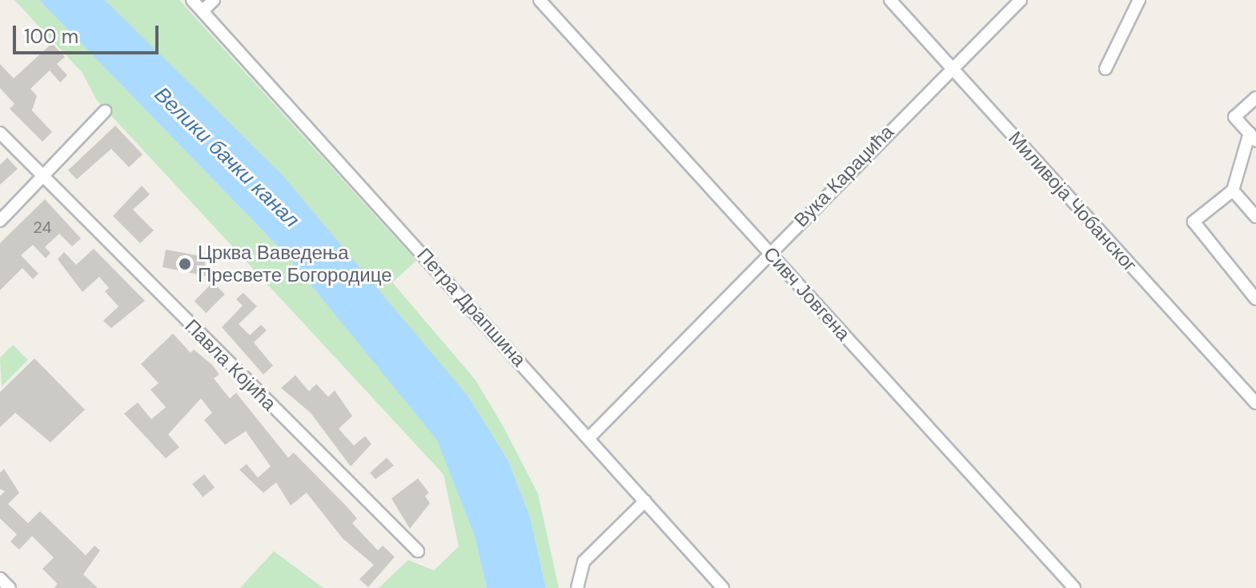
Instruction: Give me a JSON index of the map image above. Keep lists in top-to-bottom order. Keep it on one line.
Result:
{"streets":{"street":["Вука Караџића","Миливоја Чобанског","Сивч Јовгена","Петра Драпшина","Павла Којића"]},"crossings":[["Вука Караџића","Миливоја Чобанског"],["Вука Караџића","Сивч Јовгена"],["Вука Караџића","Петра Драпшина"]],"water":["Велики бачки канал"],"places":["Црква Ваведења Пресвете Богородице"],"house_numbers":["24"],"scale_bar":"100 m"}
